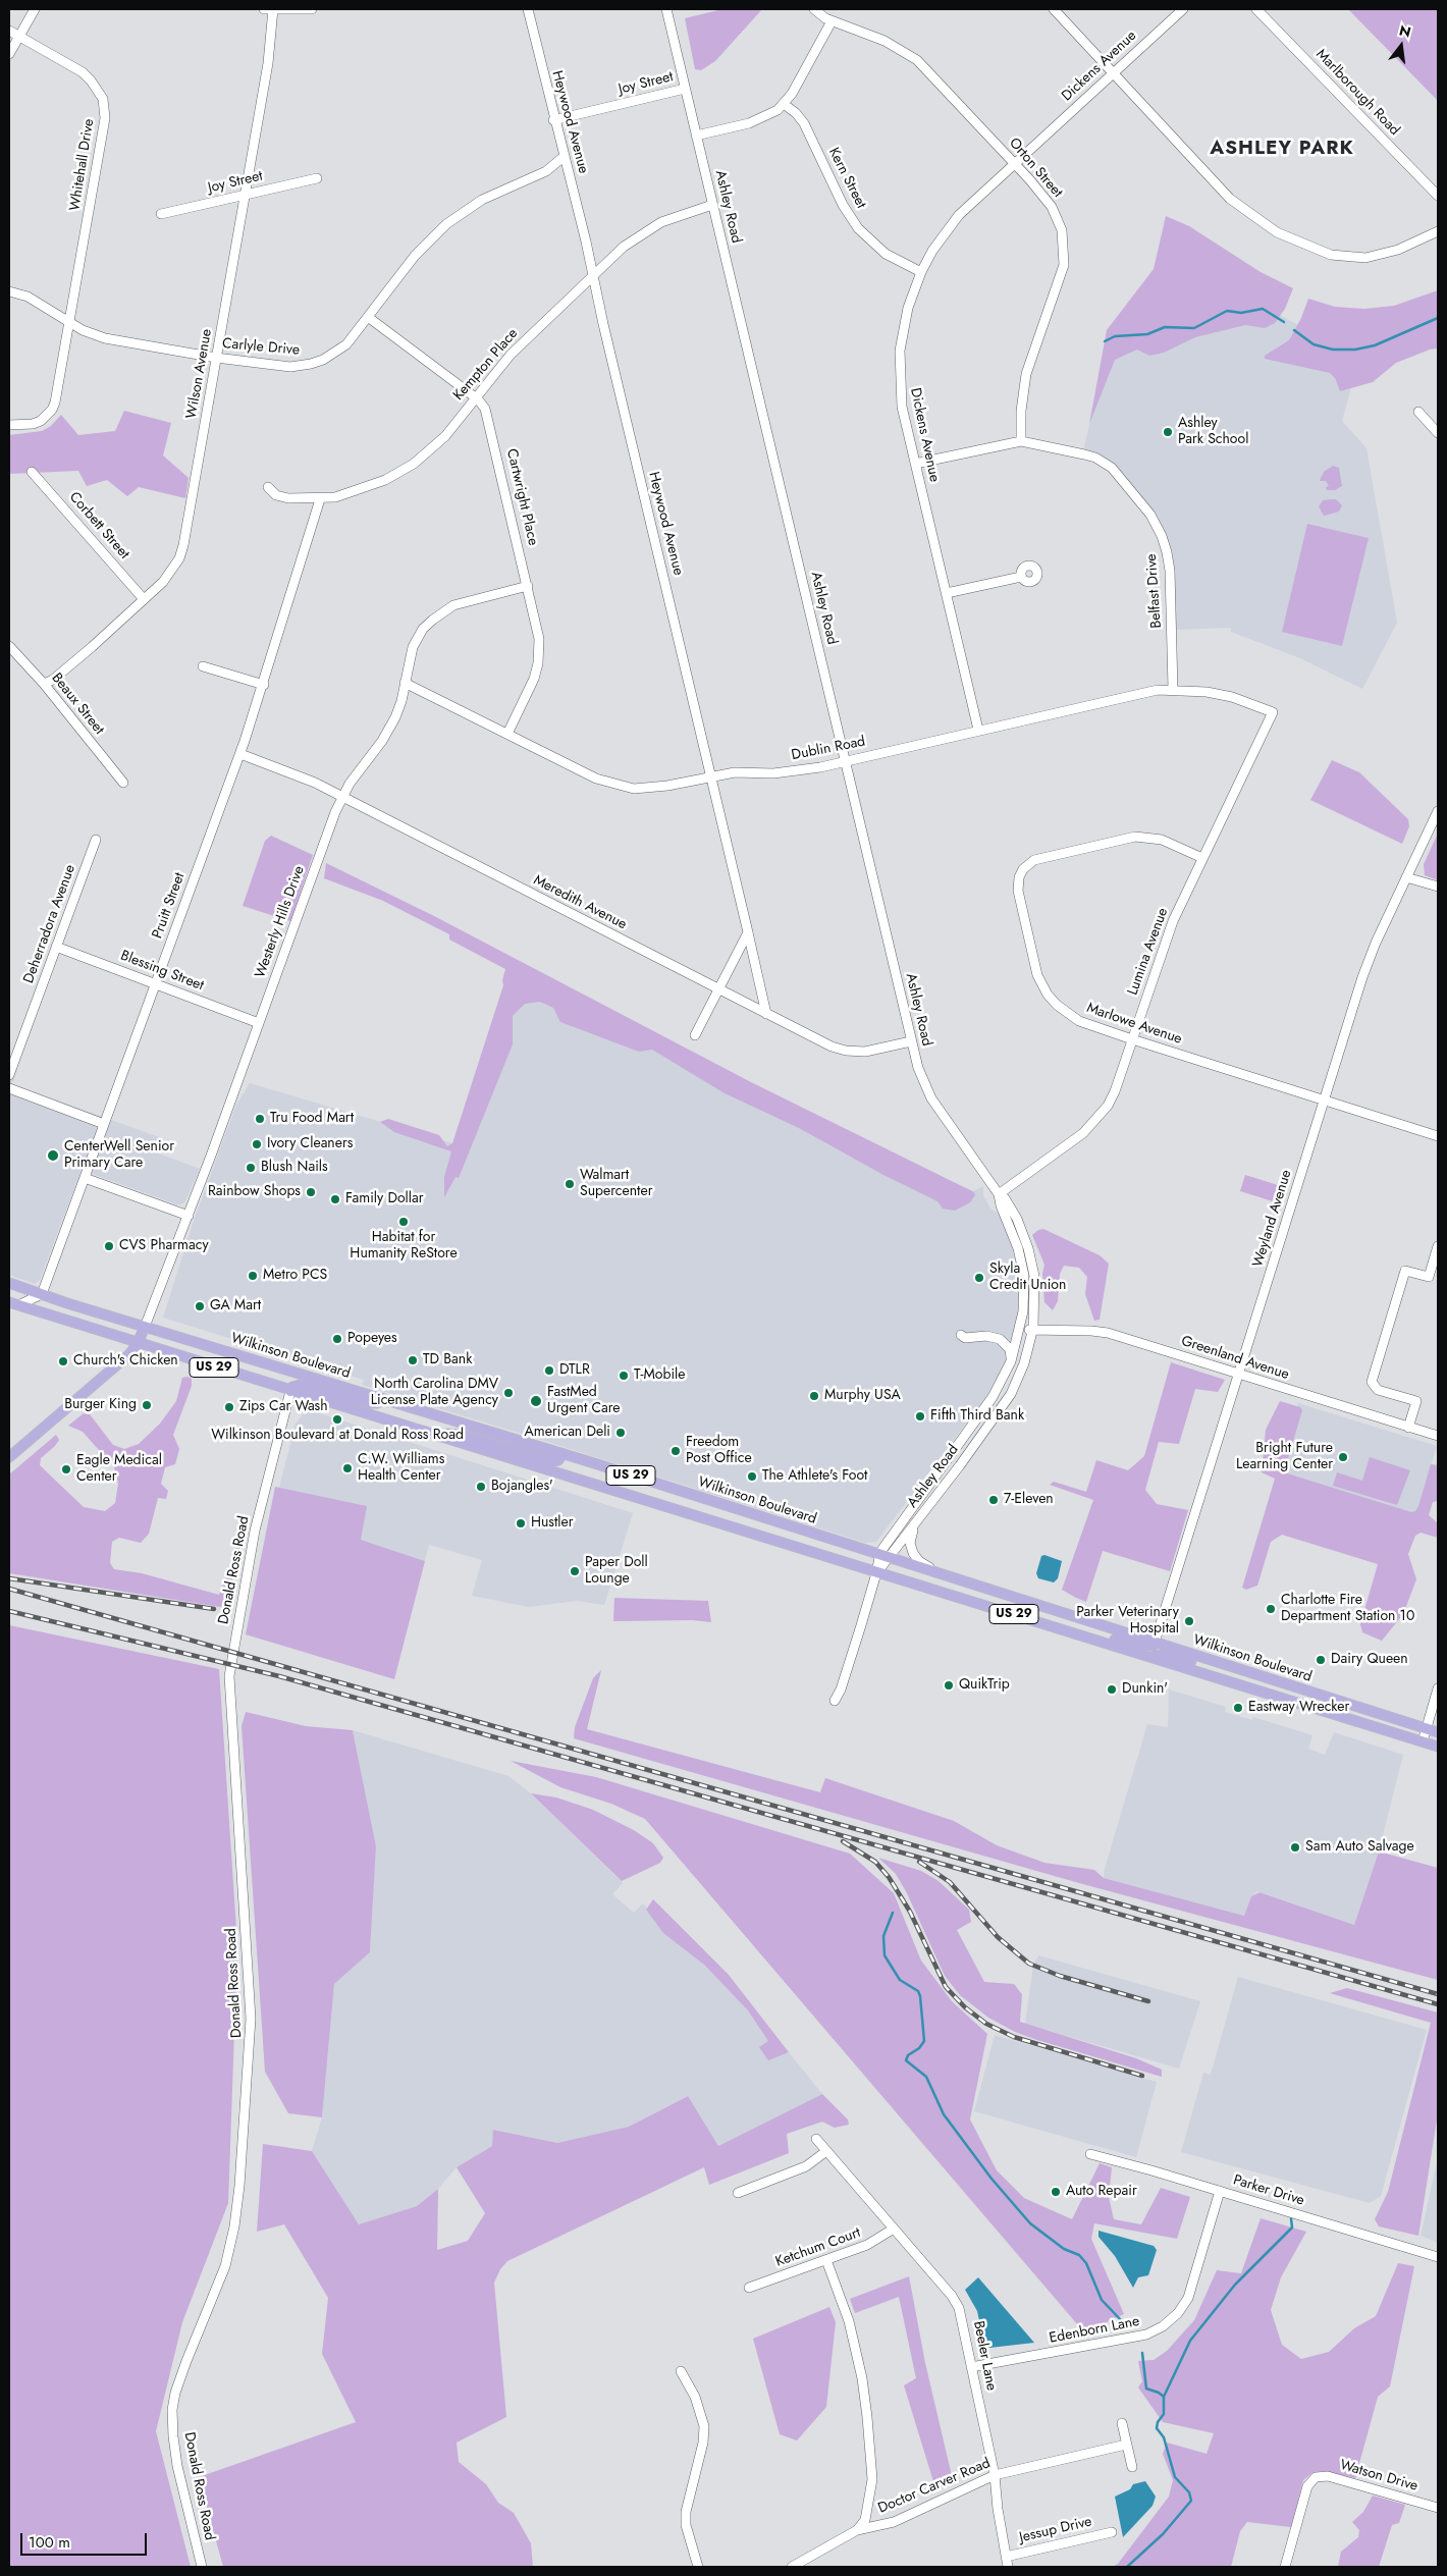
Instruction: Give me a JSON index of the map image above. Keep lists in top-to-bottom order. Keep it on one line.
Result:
{"streets":{"main road":["Westerly Hills Drive","Wilkinson Boulevard","US 29"],"street":["Dickens Avenue","Joy Street","Marlborough Road","Heywood Avenue","Whitehall Drive","Orton Street","Kern Street","Ashley Road","Carlyle Drive","Kempton Place","Wilson Avenue","Cartwright Place","Corbett Street","Belfast Drive","Beaux Street","Dublin Road","Meredith Avenue","Pruitt Street","Deherradora Avenue","Lumina Avenue","Blessing Street","Marlowe Avenue","Weyland Avenue","Greenland Avenue","Donald Ross Road","Parker Drive","Ketchum Court","Edenborn Lane","Beeler Lane","Watson Drive","Doctor Carver Road","Jessup Drive"]},"crossings":[["Dickens Avenue","Orton Street"],["Dickens Avenue","Kern Street"],["Dickens Avenue","Belfast Drive"],["Dickens Avenue","Dublin Road"],["Joy Street","Heywood Avenue"],["Joy Street","Ashley Road"],["Joy Street","Wilson Avenue"],["Heywood Avenue","Carlyle Drive"],["Heywood Avenue","Kempton Place"],["Heywood Avenue","Dublin Road"],["Heywood Avenue","Meredith Avenue"],["Whitehall Drive","Carlyle Drive"],["Orton Street","Belfast Drive"],["Ashley Road","Kempton Place"],["Ashley Road","Dublin Road"],["Ashley Road","Meredith Avenue"],["Ashley Road","Lumina Avenue"],["Ashley Road","Wilkinson Boulevard"],["Ashley Road","Greenland Avenue"],["Carlyle Drive","Wilson Avenue"],["Carlyle Drive","Cartwright Place"],["Kempton Place","Cartwright Place"],["Kempton Place","Pruitt Street"],["Wilson Avenue","Corbett Street"],["Wilson Avenue","Beaux Street"],["Cartwright Place","Dublin Road"],["Cartwright Place","Westerly Hills Drive"],["Belfast Drive","Dublin Road"],["Dublin Road","Westerly Hills Drive"],["Dublin Road","Lumina Avenue"],["Meredith Avenue","Pruitt Street"],["Meredith Avenue","Westerly Hills Drive"],["Pruitt Street","Blessing Street"],["Pruitt Street","Wilkinson Boulevard"],["Westerly Hills Drive","Blessing Street"],["Westerly Hills Drive","Wilkinson Boulevard"],["Deherradora Avenue","Blessing Street"],["Lumina Avenue","Marlowe Avenue"],["Marlowe Avenue","Weyland Avenue"],["Weyland Avenue","Wilkinson Boulevard"],["Weyland Avenue","Greenland Avenue"],["Wilkinson Boulevard","Donald Ross Road"],["Parker Drive","Edenborn Lane"],["Ketchum Court","Beeler Lane"],["Edenborn Lane","Beeler Lane"],["Beeler Lane","Doctor Carver Road"],["Beeler Lane","Jessup Drive"]],"districts":["ASHLEY PARK"],"places":["Ashley Park School","Tru Food Mart","Ivory Cleaners","CenterWell Senior Primary Care","Blush Nails","Walmart Supercenter","Rainbow Shops","Family Dollar","Habitat for Humanity ReStore","CVS Pharmacy","Metro PCS","Skyla Credit Union","GA Mart","Popeyes","TD Bank","Church's Chicken","DTLR","T-Mobile","North Carolina DMV License Plate Agency","Murphy USA","FastMed Urgent Care","Burger King","Zips Car Wash","Fifth Third Bank","Wilkinson Boulevard at Donald Ross Road","American Deli","Freedom Post Office","Bright Future Learning Center","C.W. Williams Health Center","Eagle Medical Center","The Athlete's Foot","Bojangles'","7-Eleven","Hustler","Paper Doll Lounge","Charlotte Fire Department Station 10","Parker Veterinary Hospital","Dairy Queen","QuikTrip","Dunkin'","Eastway Wrecker","Sam Auto Salvage","Auto Repair"],"scale_bar":"100 m","north":"top"}
